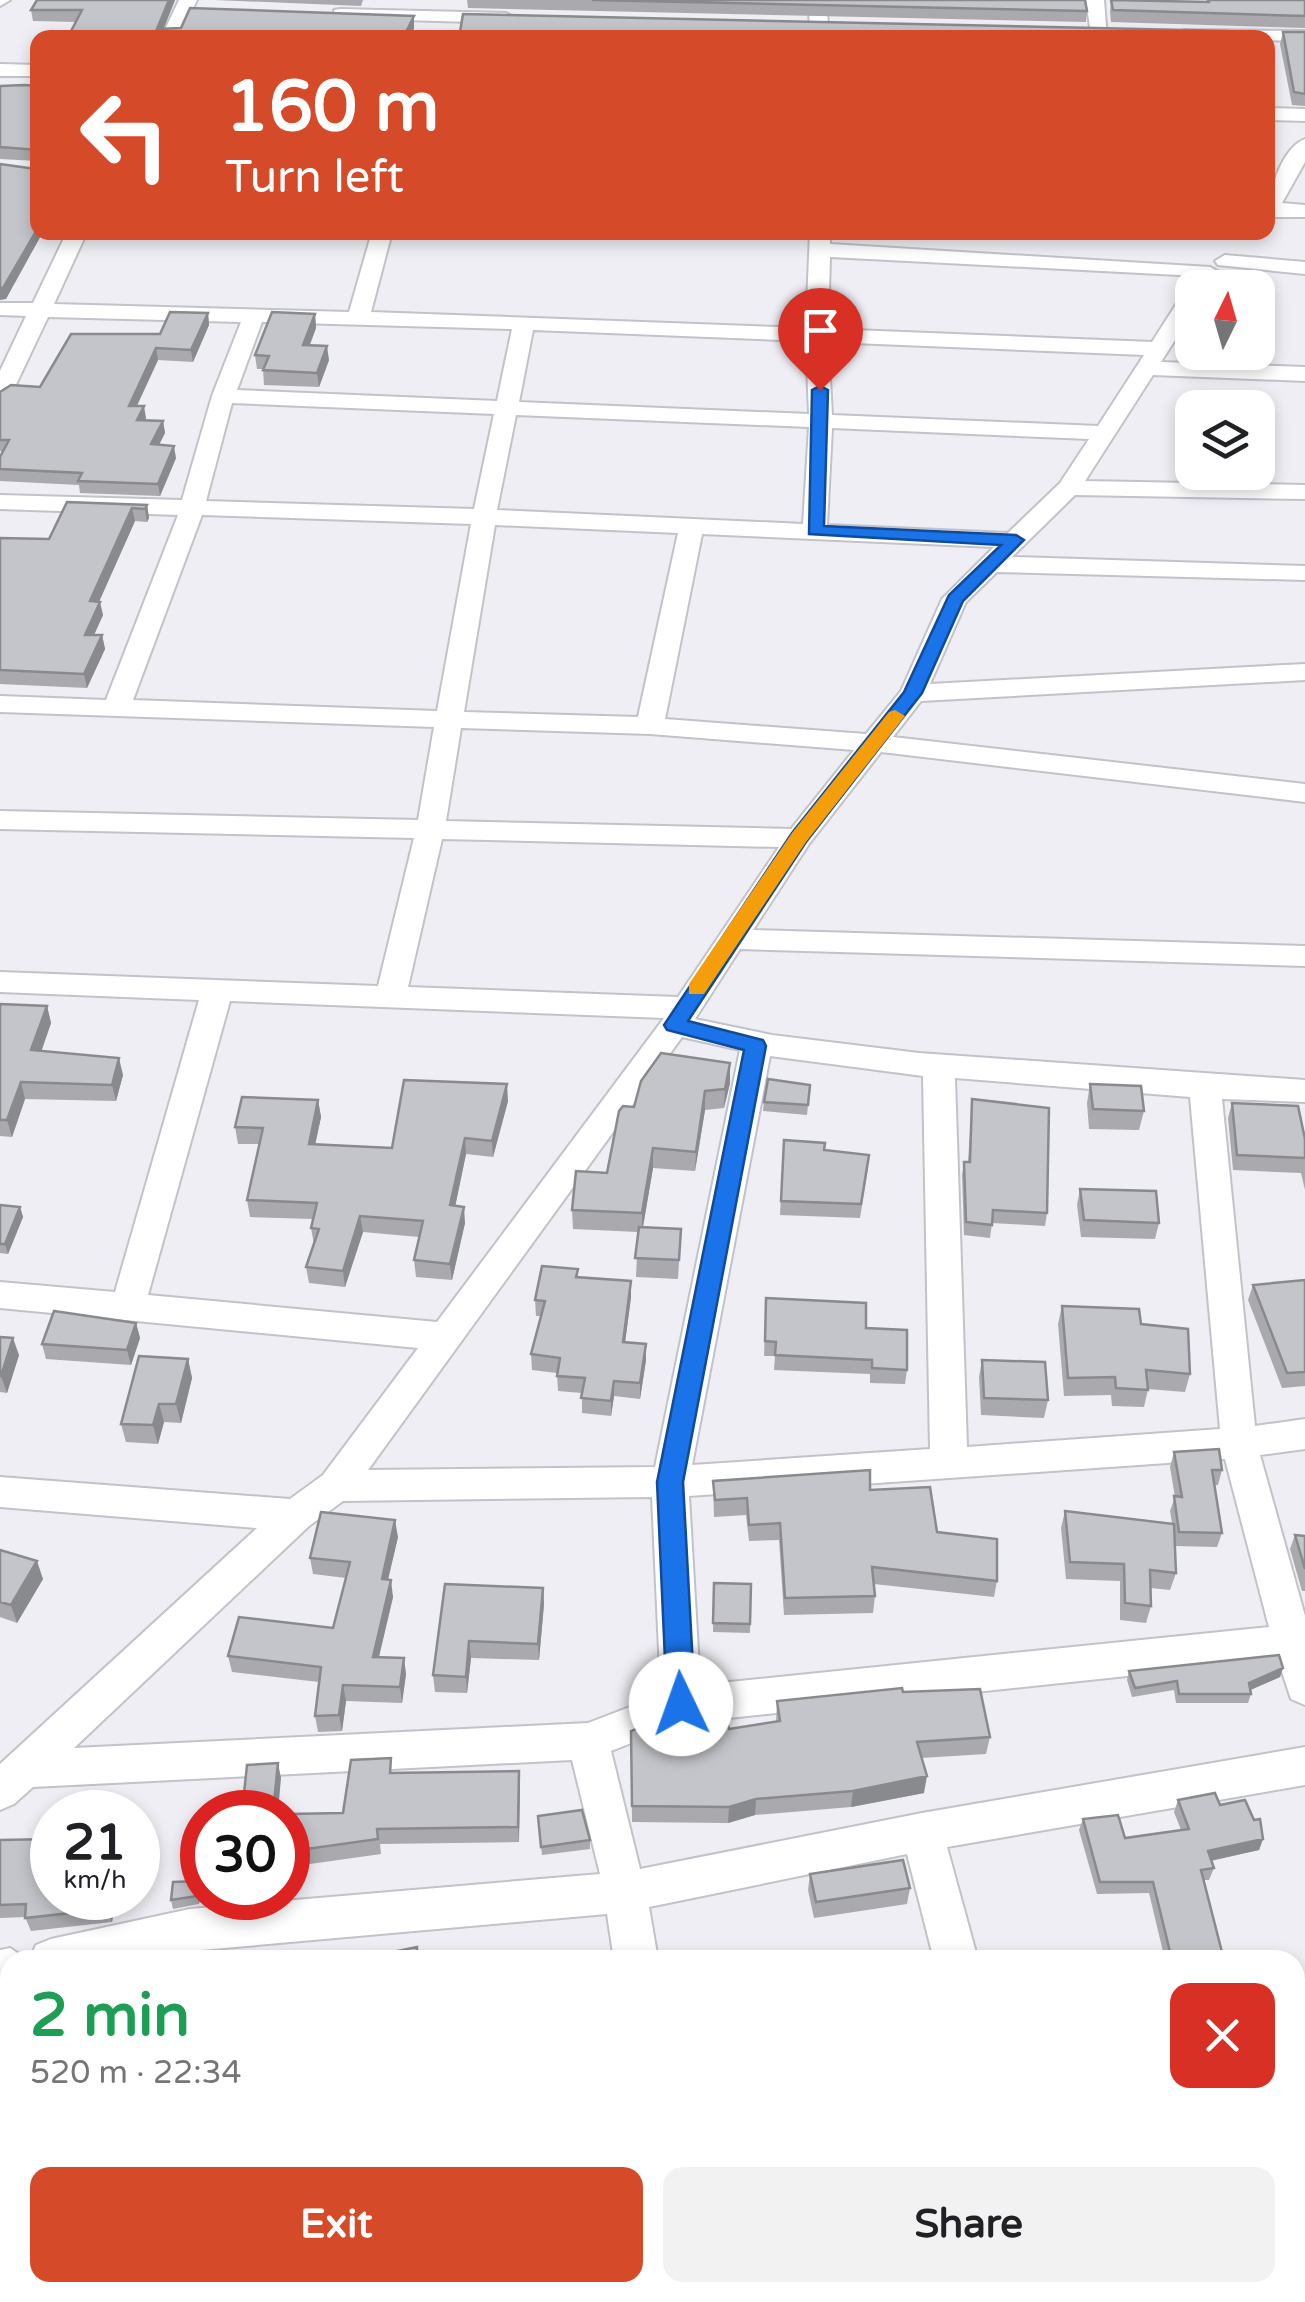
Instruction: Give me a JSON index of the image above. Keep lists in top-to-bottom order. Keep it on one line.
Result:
{"north":"top","page":{"turn":["160 m","Turn left"],"speed":"21 km/h","limit":"30","heading":["2 min","520 m · 22:34"],"buttons":["Exit","Share"]}}
